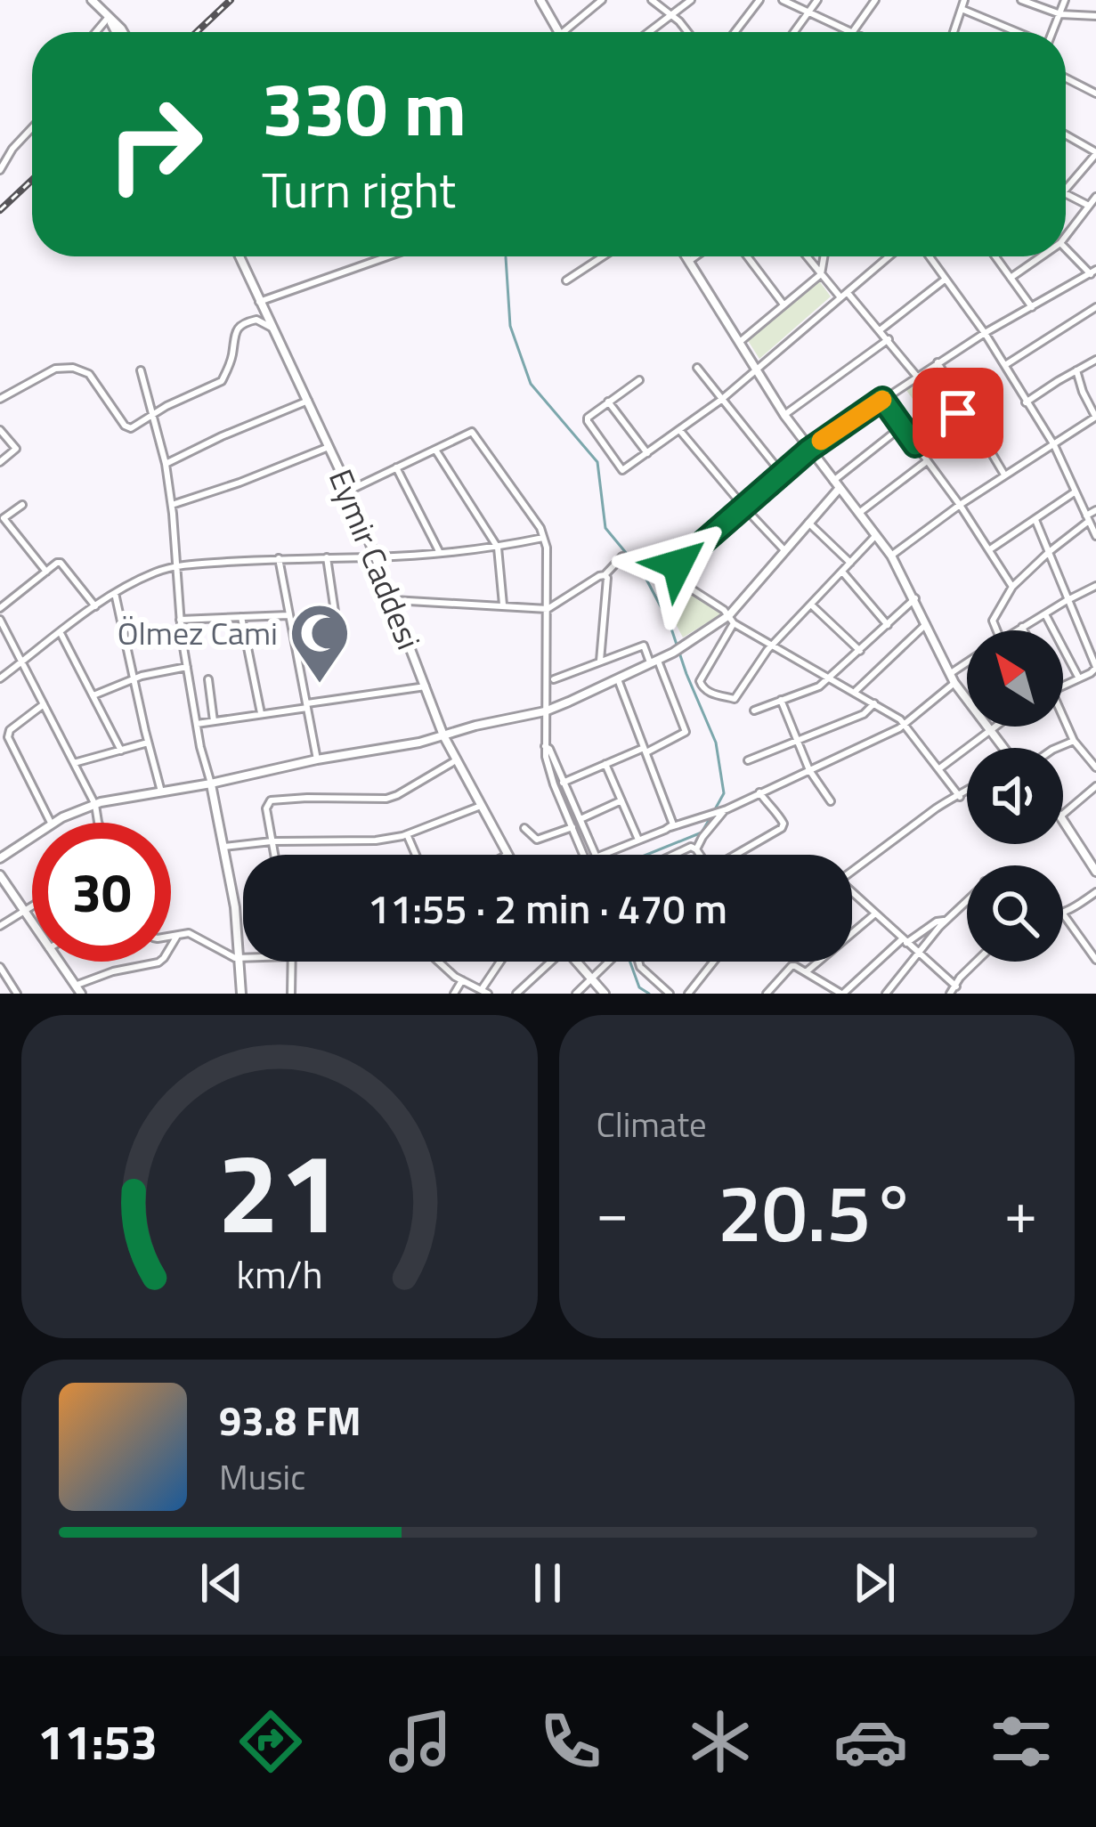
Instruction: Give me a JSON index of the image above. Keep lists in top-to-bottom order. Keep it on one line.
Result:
{"streets":{"street":["Eymir Caddesi"]},"places":{"mosque":["Ölmez Cami"]},"north":"top left","page":{"turn":["330 m","Turn right"],"limit":"30","trip":"11:55 · 2 min · 470 m","tile":"Climate","heat":["−","20.5°","+"],"song":["93.8 FM","Music"],"tabs":"11:53","gauge":["21","km/h"]}}
